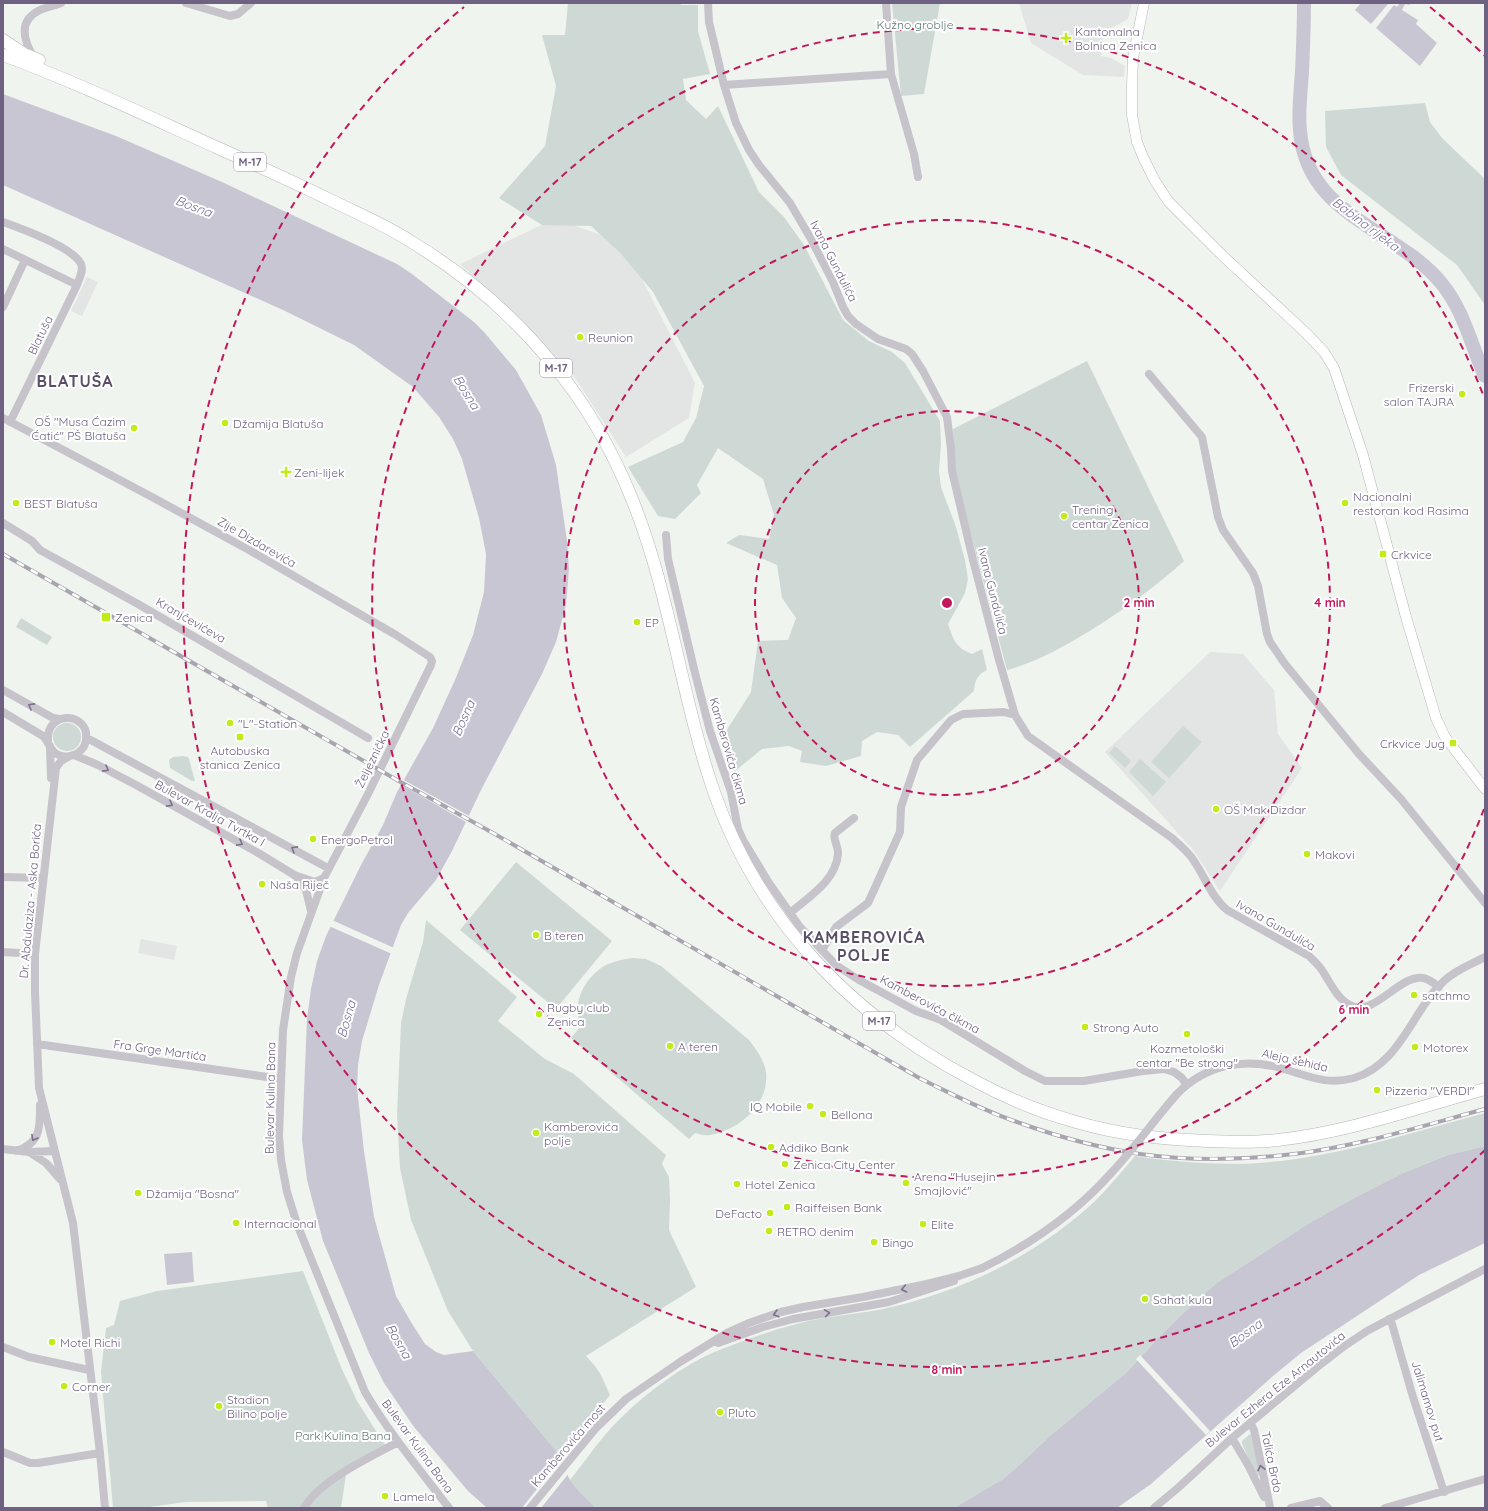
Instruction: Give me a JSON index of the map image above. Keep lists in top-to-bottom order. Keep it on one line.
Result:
{"streets":{"highway":["M-17"],"street":["Ivana Gundulića","Blatuša","Zije Dizdarevića","Kranjčevićeva","Kamberovića čikma","Željeznička","Bulevar Kralja Tvrtka I","Dr. Abdulaziza - Aska Borića","Fra Grge Martića","Aleja šehida","Bulevar Kulina Bana","Bulevar Ezhera Eze Arnautovića","Jalimamov put","Kamberovića most","Talića Brdo"]},"crossings":[["Ivana Gundulića","Aleja šehida"],["Blatuša","Zije Dizdarevića"],["Zije Dizdarevića","Željeznička"],["Kamberovića čikma","Aleja šehida"],["Željeznička","Bulevar Kralja Tvrtka I"],["Željeznička","Bulevar Kulina Bana"],["Bulevar Kralja Tvrtka I","Dr. Abdulaziza - Aska Borića"],["Bulevar Kralja Tvrtka I","Bulevar Kulina Bana"],["Dr. Abdulaziza - Aska Borića","Fra Grge Martića"],["Fra Grge Martića","Bulevar Kulina Bana"],["Aleja šehida","Kamberovića most"],["Bulevar Ezhera Eze Arnautovića","Jalimamov put"],["Bulevar Ezhera Eze Arnautovića","Talića Brdo"]],"districts":["BLATUŠA","KAMBEROVIĆA POLJE"],"water":["Bosna","Babina rijeka"],"parks":["Kužno groblje","Park Kulina Bana"],"places":{"health":["Kantonalna Bolnica Zenica","Zeni-lijek"],"other":["Reunion","Frizerski salon TAJRA","Džamija Blatuša","OŠ \"Musa Ćazim Ćatić\" PŠ Blatuša","BEST Blatuša","Nacionalni restoran kod Rasima","Trening centar Zenica","EP","\"L\"-Station","OŠ Mak Dizdar","EnergoPetrol","Makovi","Naša Riječ","B teren","satchmo","Rugby club Zenica","Strong Auto","Kozmetološki centar \"Be strong\"","A teren","Motorex","Pizzeria \"VERDI\"","IQ Mobile","Bellona","Kamberovića polje","Addiko Bank","Zenica City Center","Arena \"Husejin Smajlović\"","Hotel Zenica","Džamija \"Bosna\"","Raiffeisen Bank","DeFacto","Internacional","Elite","RETRO denim","Bingo","Sahat kula","Motel Richi","Corner","Stadion Bilino polje","Pluto","Lamela"],"transit":["Crkvice","Zenica","Autobuska stanica Zenica","Crkvice Jug"]},"rings":["2 min","4 min","6 min","8 min"]}
